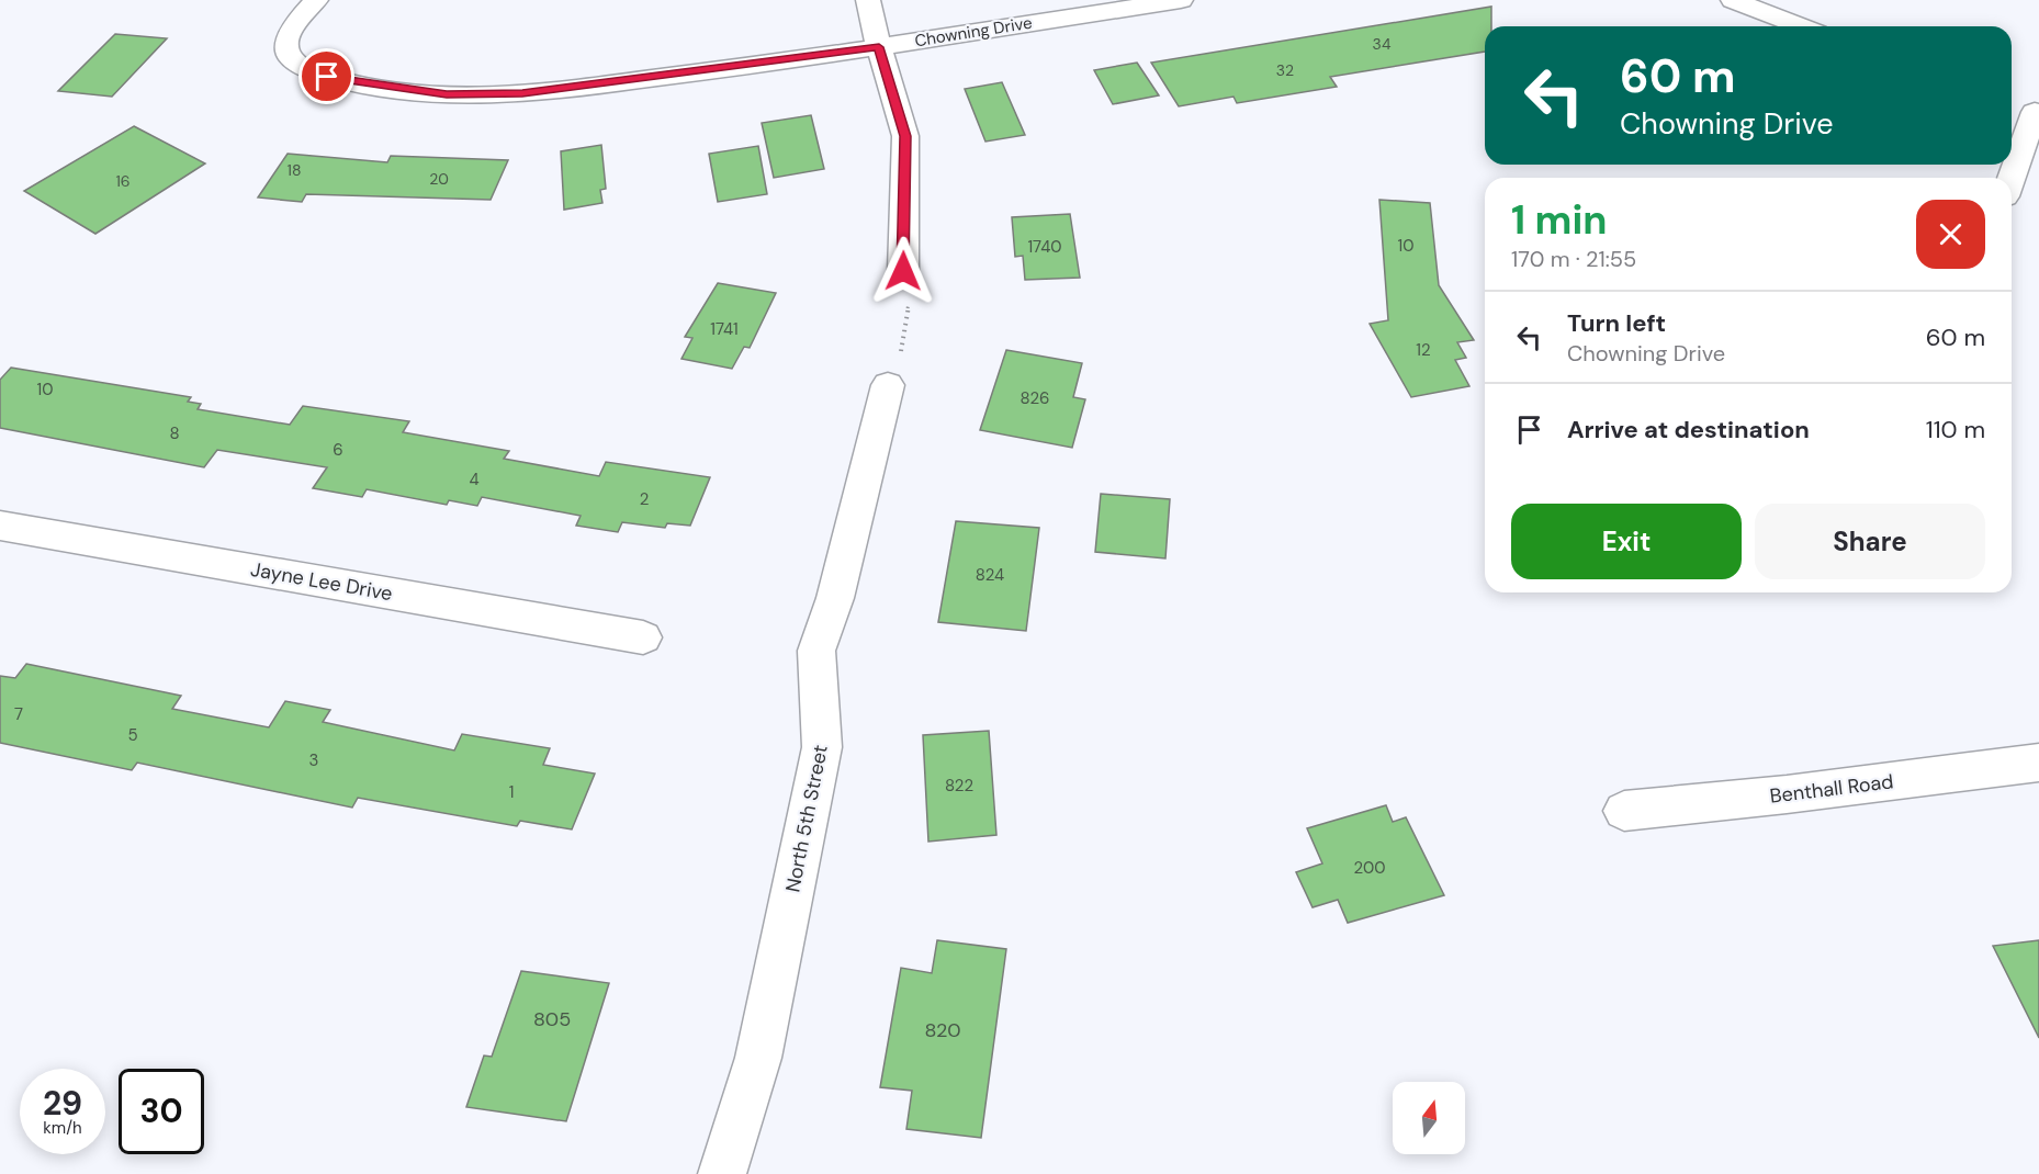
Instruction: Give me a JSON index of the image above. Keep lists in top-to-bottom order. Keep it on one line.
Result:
{"streets":{"street":["Chowning Drive","Jayne Lee Drive","Benthall Road","North 5th Street"]},"house_numbers":["34","32","18","20","16","10","1740","1741","12","10","826","8","6","4","2","824","7","5","3","822","1","200","805","820"],"north":"top","page":{"turn":["60 m","Chowning Drive"],"heading":["1 min","170 m · 21:55"],"list":[{"name":"Turn left","note":"Chowning Drive","value":"60 m"},{"name":"Arrive at destination","value":"110 m"}],"buttons":["Exit","Share"],"speed":"29 km/h","limit":"30"}}
